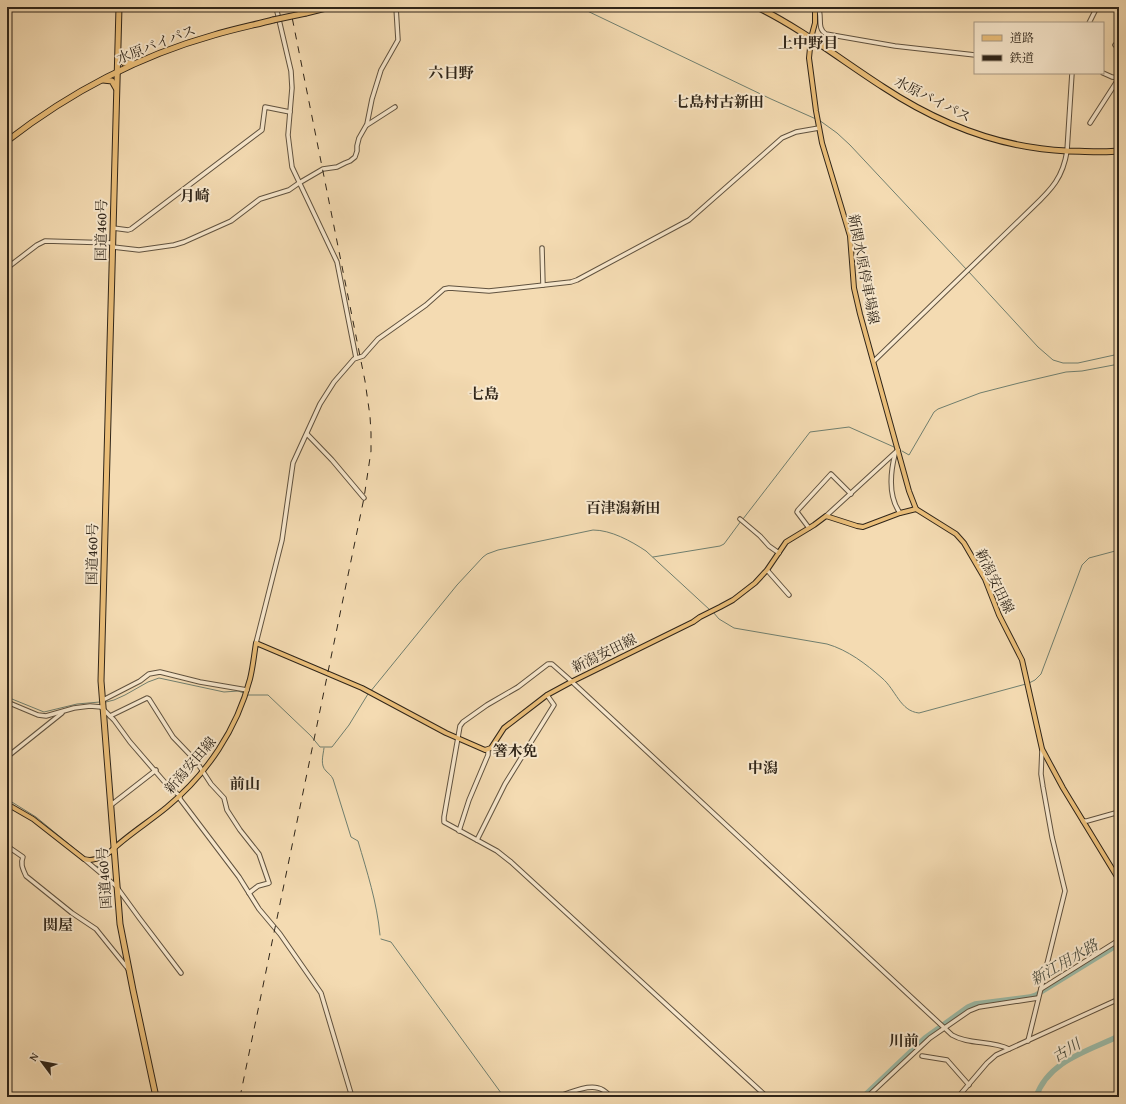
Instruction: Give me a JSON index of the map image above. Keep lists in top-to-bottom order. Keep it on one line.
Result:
{"streets":{"highway":["水原バイパス","国道460号"],"main road":["新関水原停車場線","新潟安田線"]},"crossings":[["水原バイパス","国道460号"],["水原バイパス","新関水原停車場線"],["国道460号","新潟安田線"],["新関水原停車場線","新潟安田線"]],"districts":["上中野目","六日野","七島村古新田","月崎","七島","百津潟新田","箸木免","中潟","前山","関屋","川前"],"water":["新江用水路","古川"],"legend":["道路","鉄道"],"north":"top left"}
